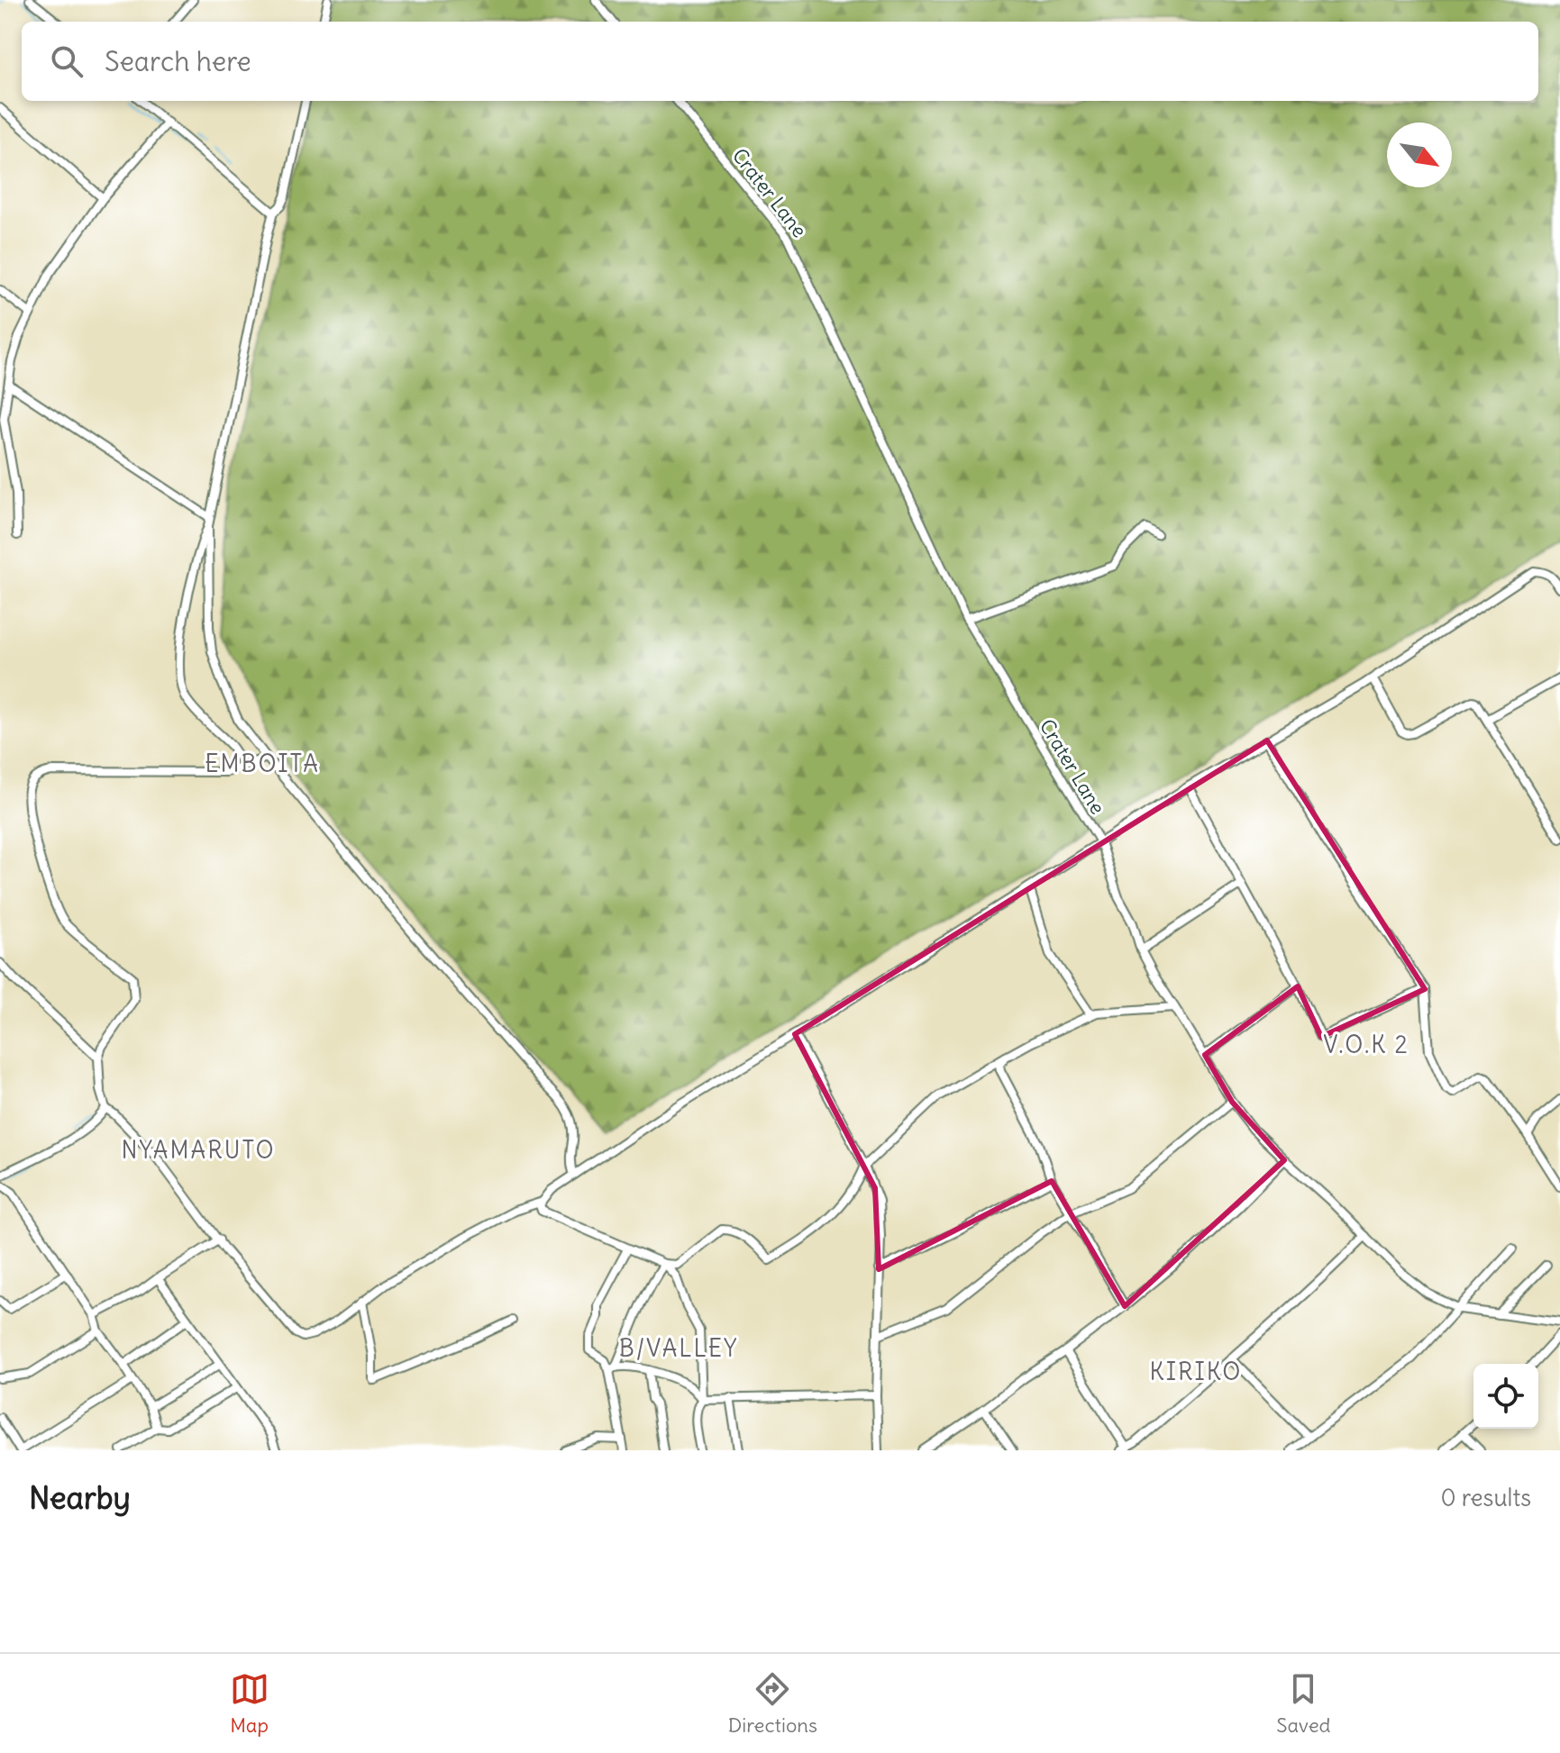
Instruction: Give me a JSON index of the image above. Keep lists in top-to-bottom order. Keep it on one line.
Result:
{"streets":{"street":["Crater Lane"]},"districts":["EMBOITA","V.O.K 2","NYAMARUTO","B/VALLEY","KIRIKO"],"north":"bottom right","page":{"search":"Search here","heading":["Nearby","0 results"],"nav":["Map","Directions","Saved"]}}
